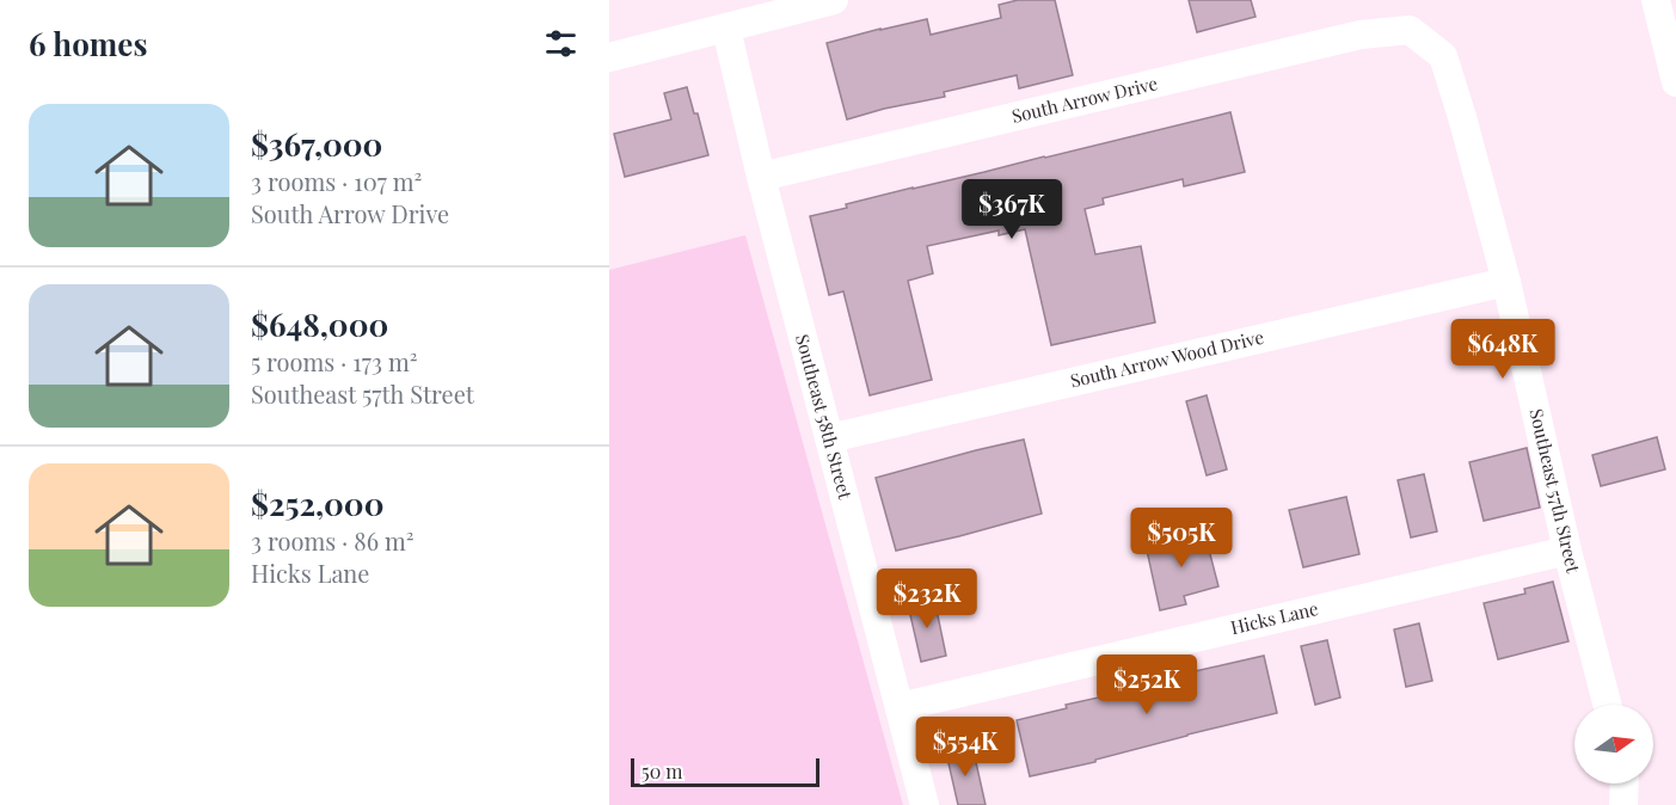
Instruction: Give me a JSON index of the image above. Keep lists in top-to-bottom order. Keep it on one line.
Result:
{"streets":{"street":["South Arrow Drive","South Arrow Wood Drive","Southeast 58th Street","Southeast 57th Street","Hicks Lane"]},"crossings":[["South Arrow Drive","Southeast 58th Street"],["South Arrow Drive","Southeast 57th Street"],["South Arrow Wood Drive","Southeast 58th Street"],["South Arrow Wood Drive","Southeast 57th Street"],["Southeast 58th Street","Hicks Lane"],["Southeast 57th Street","Hicks Lane"]],"scale_bar":"50 m","north":"right","page":{"heading":"6 homes","list":[{"name":"$367,000","note":"3 rooms · 107 m² · South Arrow Drive"},{"name":"$648,000","note":"5 rooms · 173 m² · Southeast 57th Street"},{"name":"$252,000","note":"3 rooms · 86 m² · Hicks Lane"}],"price":["$367K","$648K","$505K","$232K","$252K","$554K"],"scale":"50 m"}}
